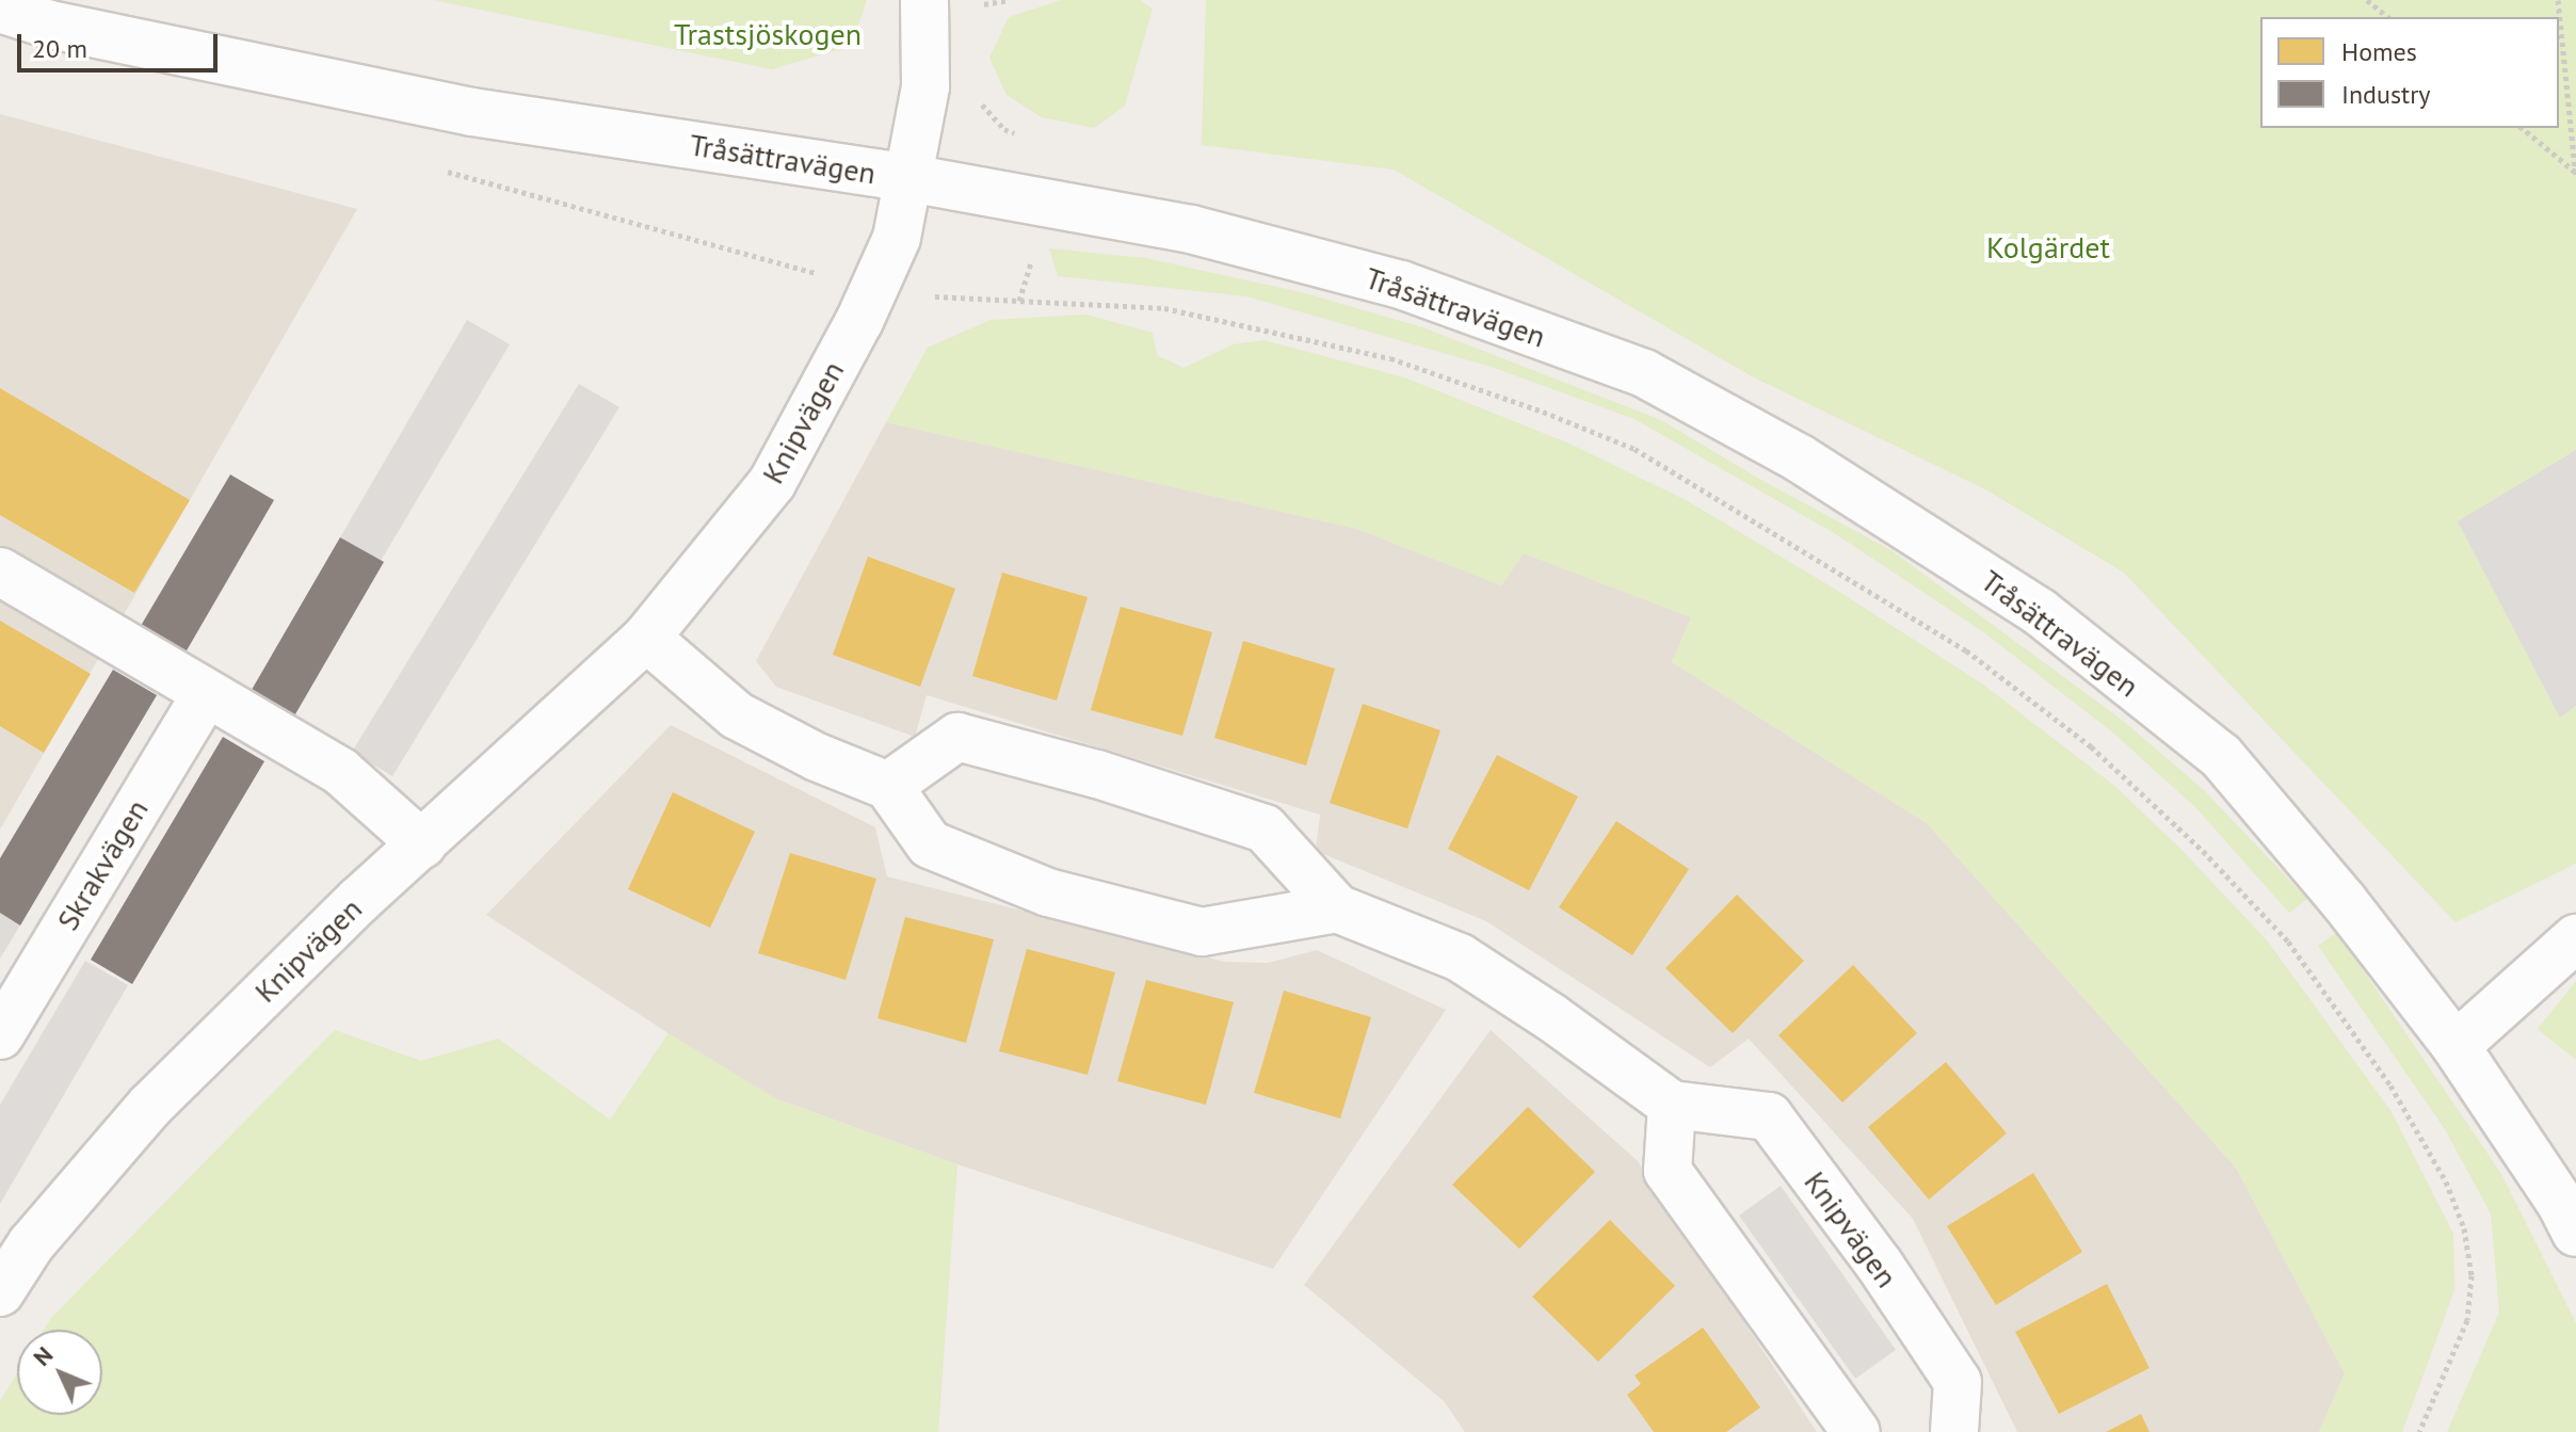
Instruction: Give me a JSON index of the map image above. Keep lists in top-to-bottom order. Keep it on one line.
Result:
{"streets":{"street":["Tråsättravägen","Knipvägen","Skrakvägen"]},"crossings":[["Tråsättravägen","Knipvägen"]],"parks":["Trastsjöskogen","Kolgärdet"],"legend":["Homes","Industry"],"scale_bar":"20 m","north":"top left"}
